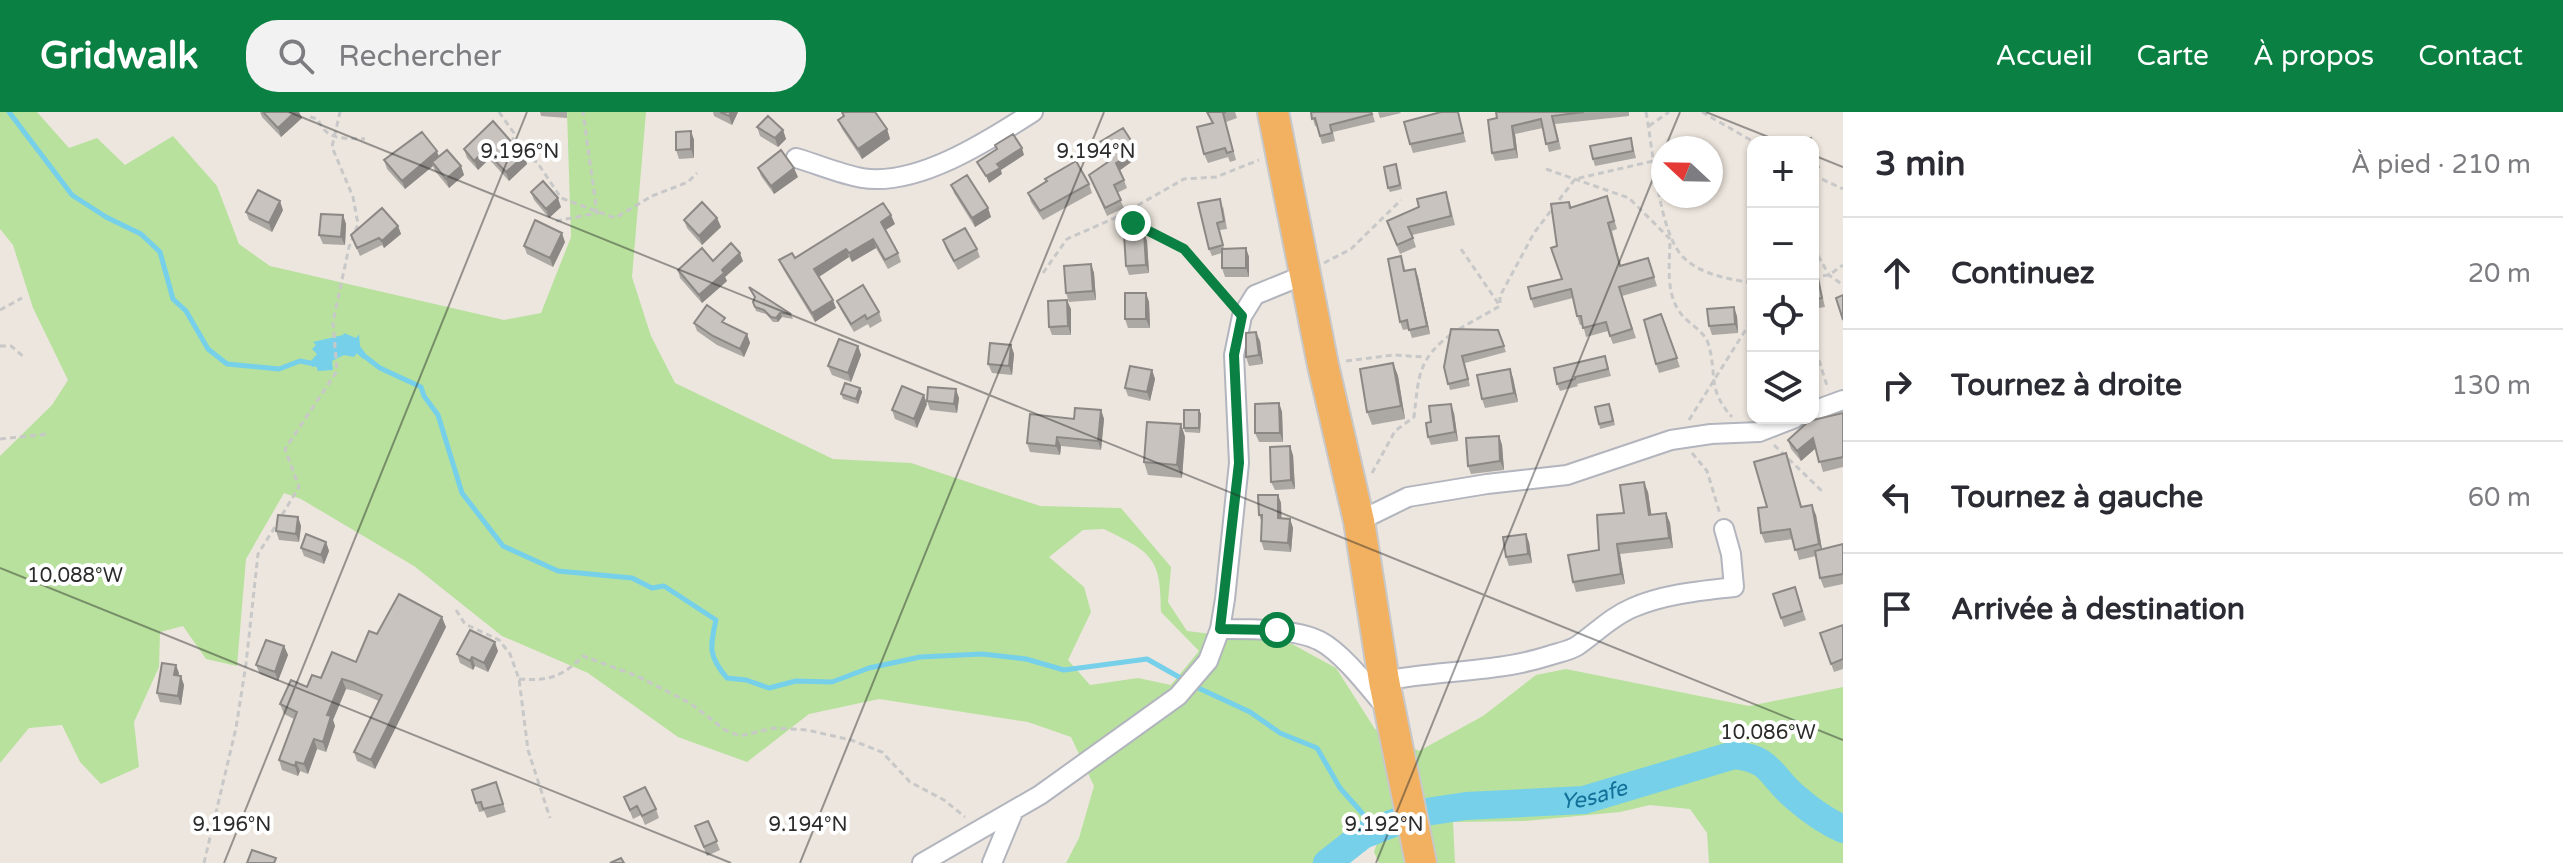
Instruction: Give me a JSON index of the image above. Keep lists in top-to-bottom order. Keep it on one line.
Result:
{"water":["Yesafe"],"north":"left","page":{"header":"Gridwalk","search":"Rechercher","nav":["Accueil","Carte","À propos","Contact"],"heading":["3 min","À pied · 210 m"],"map_buttons":["+","−"],"list":[["Continuez","20 m"],["Tournez à droite","130 m"],["Tournez à gauche","60 m"],"Arrivée à destination"]},"coordinates":["9.196°N","9.194°N","10.088°W","10.086°W","9.192°N"]}
